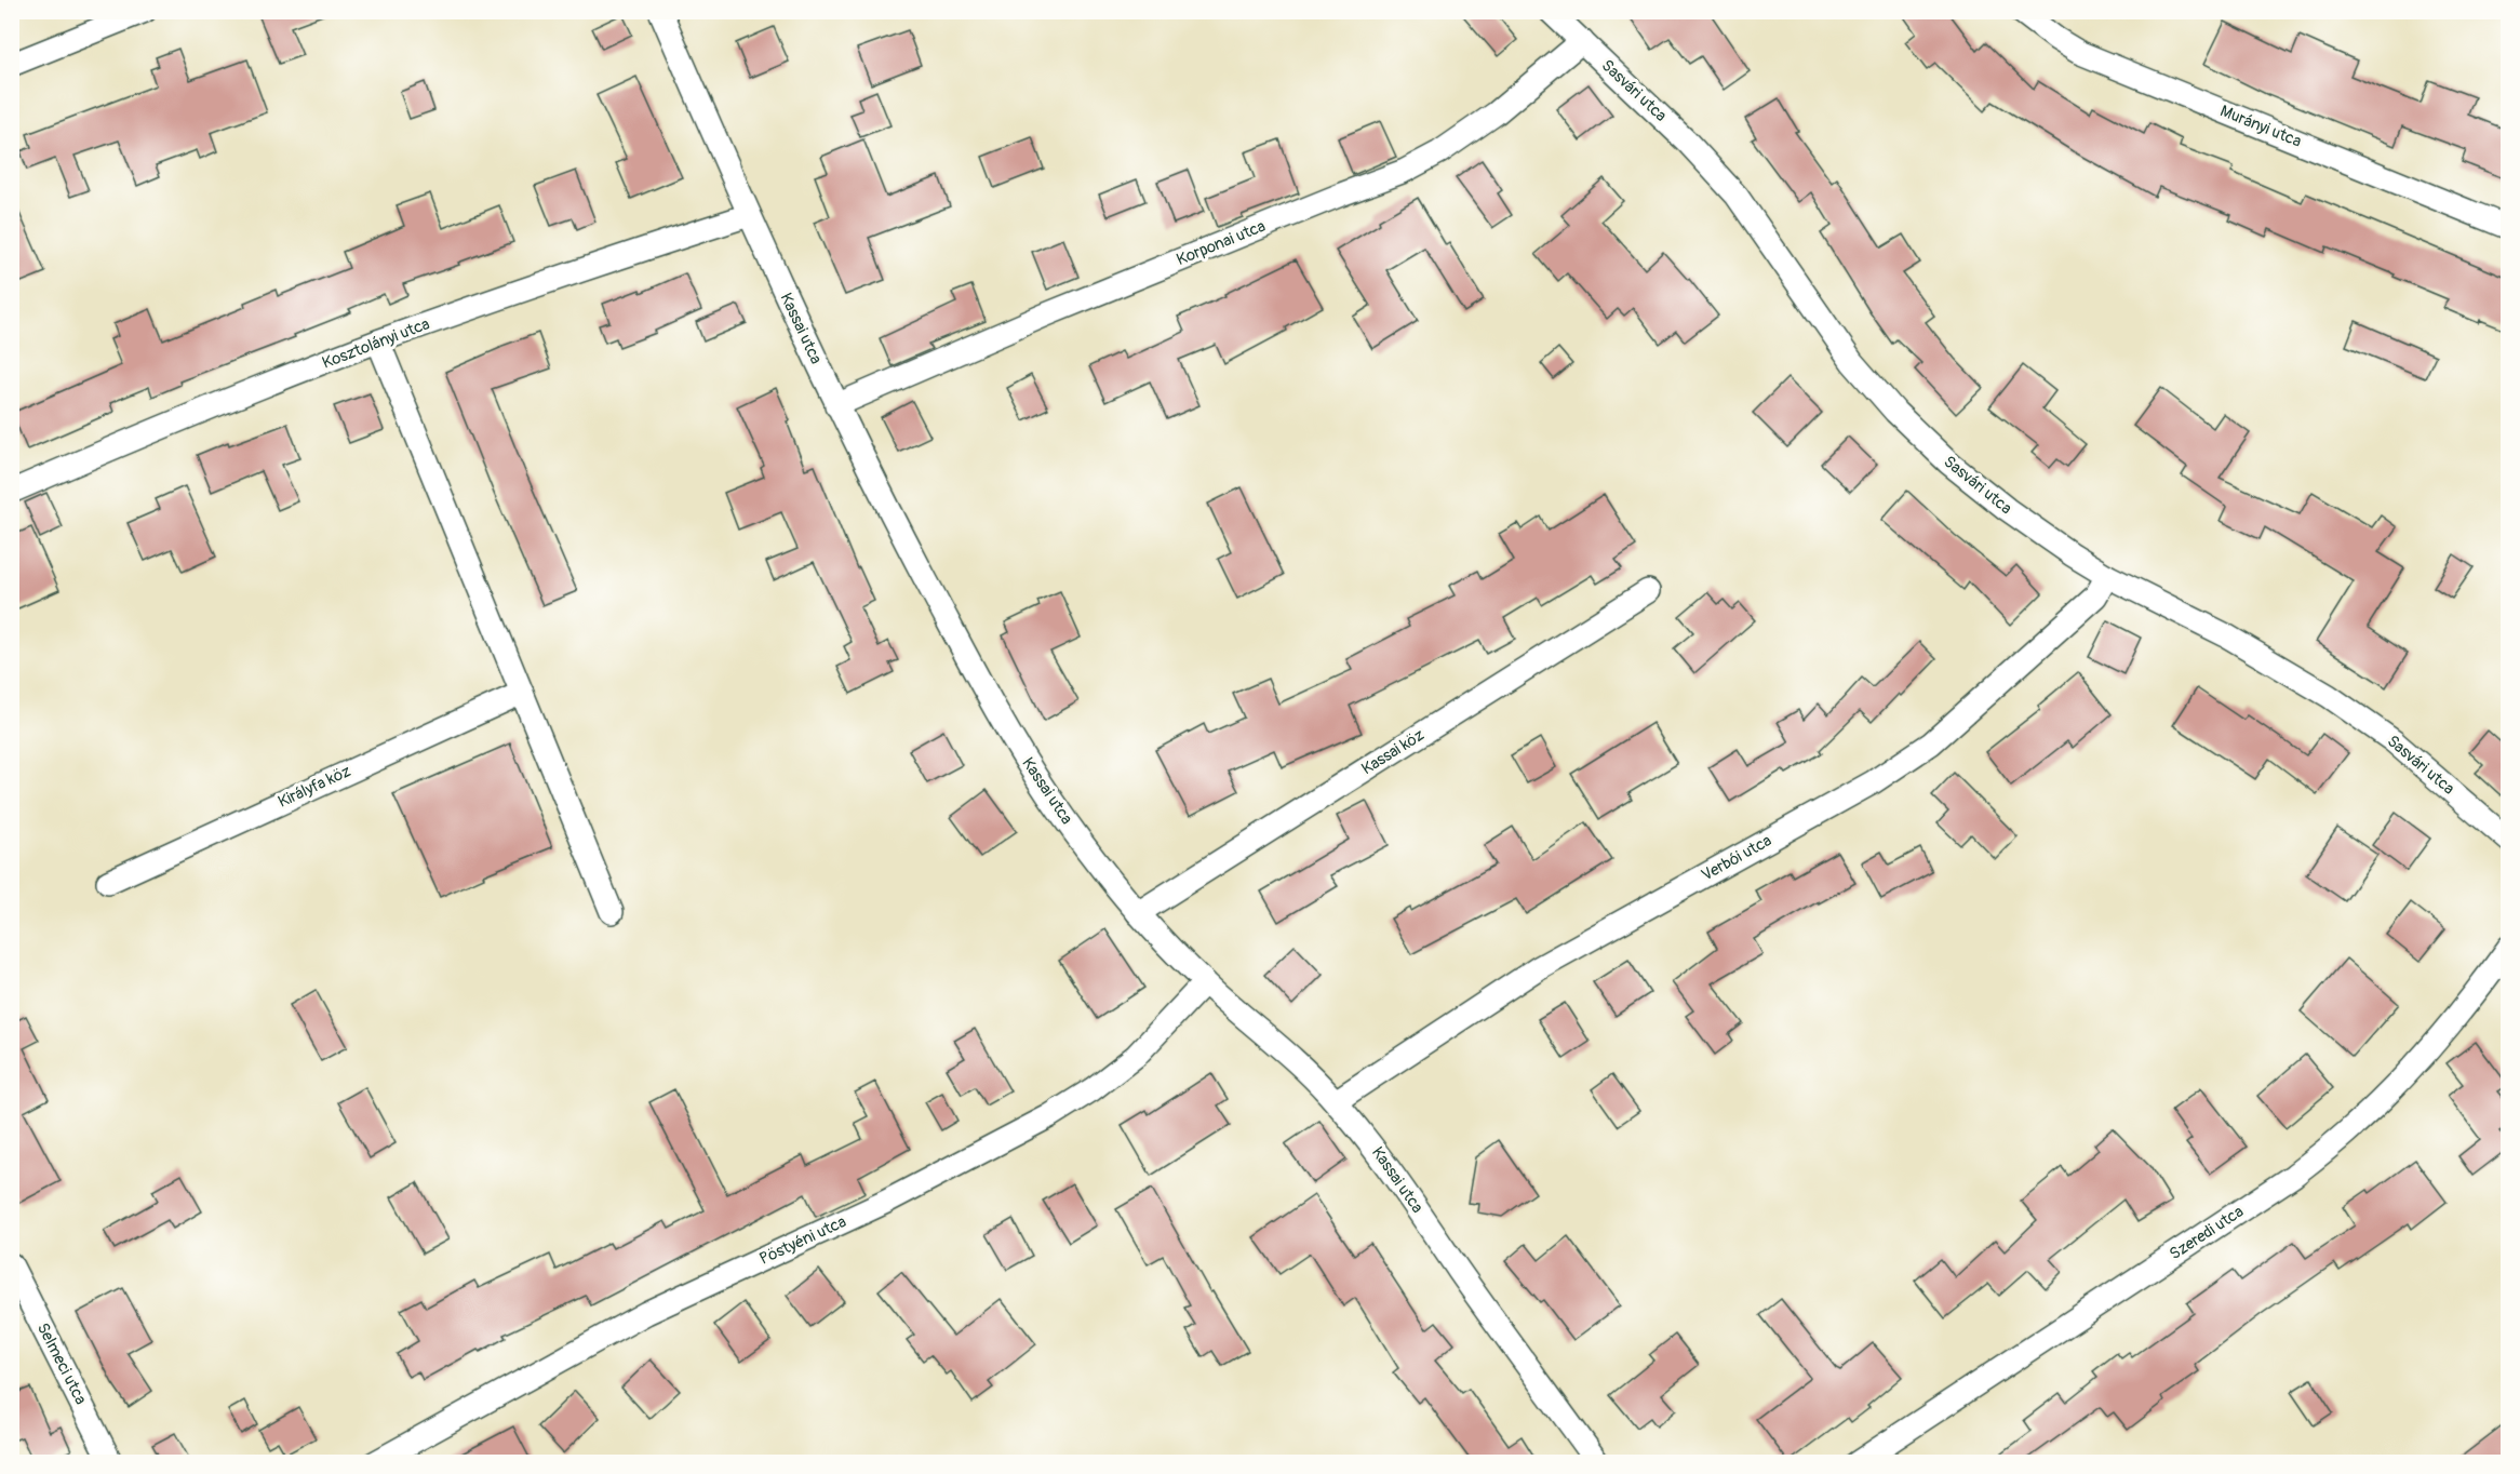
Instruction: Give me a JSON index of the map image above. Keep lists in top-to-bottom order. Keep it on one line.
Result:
{"streets":{"street":["Sasvári utca","Murányi utca","Korponai utca","Kassai utca","Kosztolányi utca","Kassai köz","Királyfa köz","Verbói utca","Szeredi utca","Pöstyéni utca","Selmeci utca"]},"crossings":[["Sasvári utca","Korponai utca"],["Sasvári utca","Verbói utca"],["Korponai utca","Kassai utca"],["Kassai utca","Kosztolányi utca"],["Kassai utca","Kassai köz"],["Kassai utca","Verbói utca"],["Kassai utca","Pöstyéni utca"]]}
